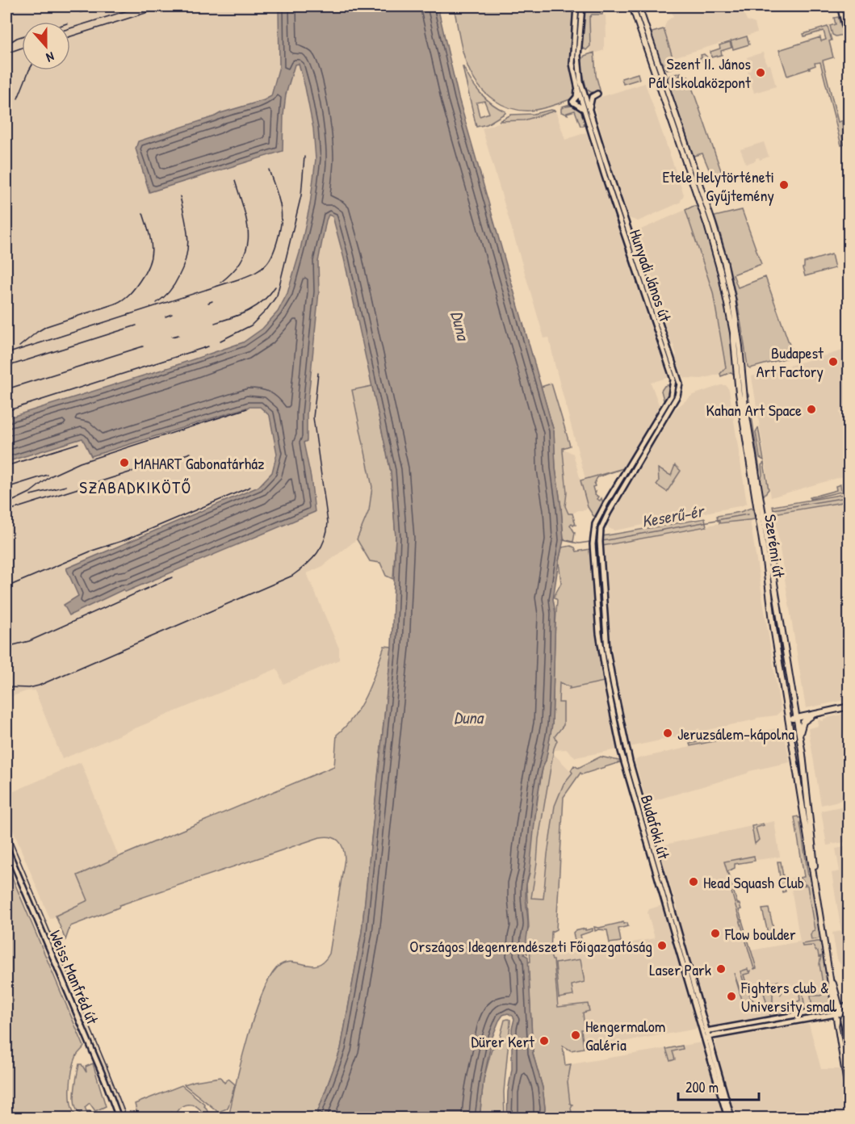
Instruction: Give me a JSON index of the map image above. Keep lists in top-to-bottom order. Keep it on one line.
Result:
{"streets":{"main road":["Hunyadi János út","Szerémi út","Budafoki út","Weiss Manfréd út"]},"districts":["SZABADKIKÖTŐ"],"water":["Duna","Keserű-ér"],"places":["Szent II. János Pál Iskolaközpont","Etele Helytörténeti Gyűjtemény","Budapest Art Factory","Kahan Art Space","MAHART Gabonatárház","Jeruzsálem-kápolna","Head Squash Club","Flow boulder","Országos Idegenrendészeti Főigazgatóság","Laser Park","Fighters club & University small","Hengermalom Galéria","Dürer Kert"],"scale_bar":"200 m","north":"bottom"}
